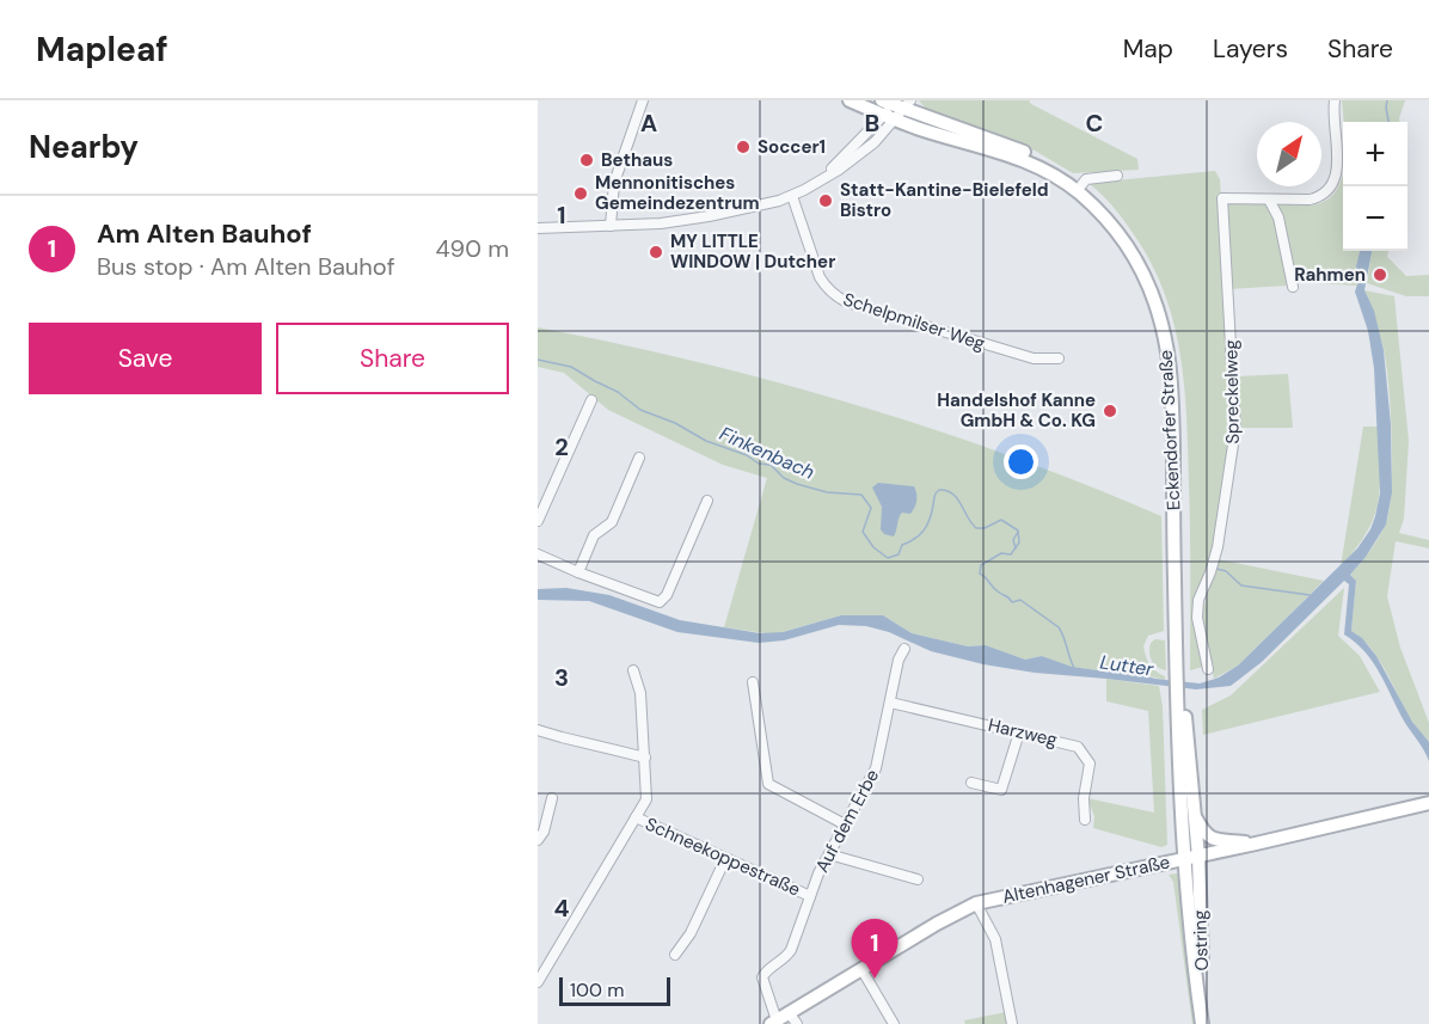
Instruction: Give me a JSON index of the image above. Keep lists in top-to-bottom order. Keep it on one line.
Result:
{"streets":{"main road":["Eckendorfer Straße","Altenhagener Straße","Ostring"],"street":["Schelpmilser Weg","Spreckelweg","Harzweg","Auf dem Erbe","Schneekoppestraße"]},"crossings":[["Eckendorfer Straße","Altenhagener Straße"],["Eckendorfer Straße","Ostring"],["Harzweg","Auf dem Erbe"],["Auf dem Erbe","Schneekoppestraße"],["Auf dem Erbe","Altenhagener Straße"],["Altenhagener Straße","Ostring"]],"water":["Finkenbach","Lutter"],"places":["Soccer1","Bethaus","Mennonitisches Gemeindezentrum","Statt-Kantine-Bielefeld Bistro","MY LITTLE WINDOW | Dutcher","Rahmen","Handelshof Kanne GmbH & Co. KG"],"scale_bar":"100 m","north":"top right","page":{"header":"Mapleaf","nav":["Map","Layers","Share"],"heading":"Nearby","map_buttons":["+","−"],"list":[{"mark":"1","name":"Am Alten Bauhof","note":"Bus stop · Am Alten Bauhof","value":"490 m"}],"buttons":["Save","Share"],"pins":"1","scale":"100 m"},"grid":{"columns":["A","B","C"],"rows":["1","2","3","4"]}}
